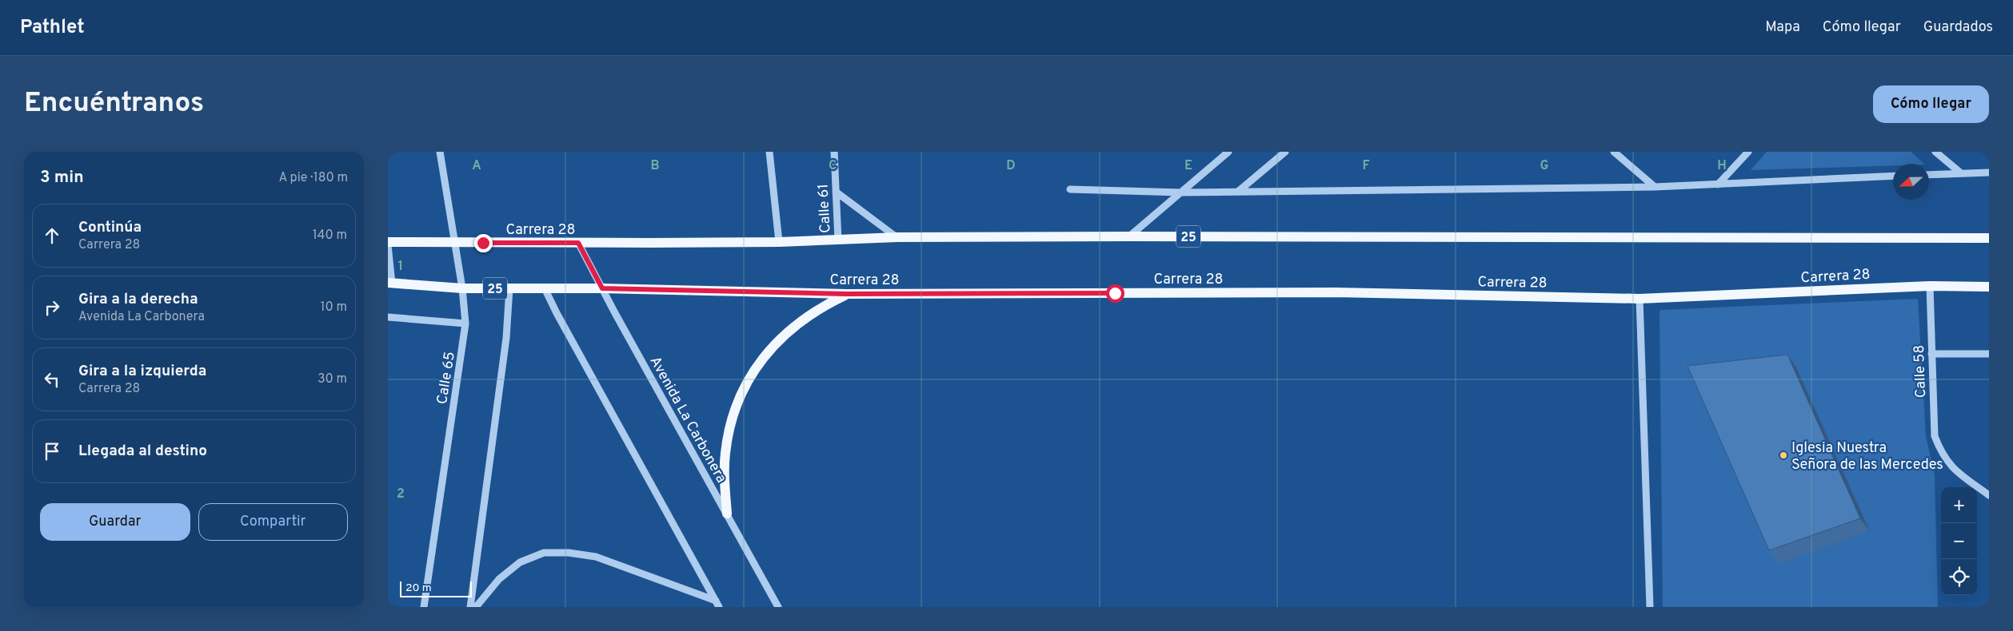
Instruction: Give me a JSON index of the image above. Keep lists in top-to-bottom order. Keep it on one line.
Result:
{"streets":{"main road":["Carrera 28","25"],"street":["Calle 61","Calle 58","Calle 65","Avenida La Carbonera"]},"crossings":[["Calle 61","Carrera 28"],["Carrera 28","Calle 58"],["Carrera 28","Calle 65"],["Carrera 28","Avenida La Carbonera"]],"places":["Iglesia Nuestra Señora de las Mercedes"],"scale_bar":"20 m","north":"left","page":{"header":"Pathlet","nav":["Mapa","Cómo llegar","Guardados"],"buttons":["Cómo llegar",["Guardar","Compartir"]],"title":"Encuéntranos","heading":["3 min","A pie · 180 m"],"list":[["Continúa","Carrera 28","140 m"],["Gira a la derecha","Avenida La Carbonera","10 m"],["Gira a la izquierda","Carrera 28","30 m"],"Llegada al destino"],"map_buttons":["+","−"],"scale":"20 m"},"grid":{"columns":["A","B","C","D","E","F","G","H"],"rows":["1","2"]}}
